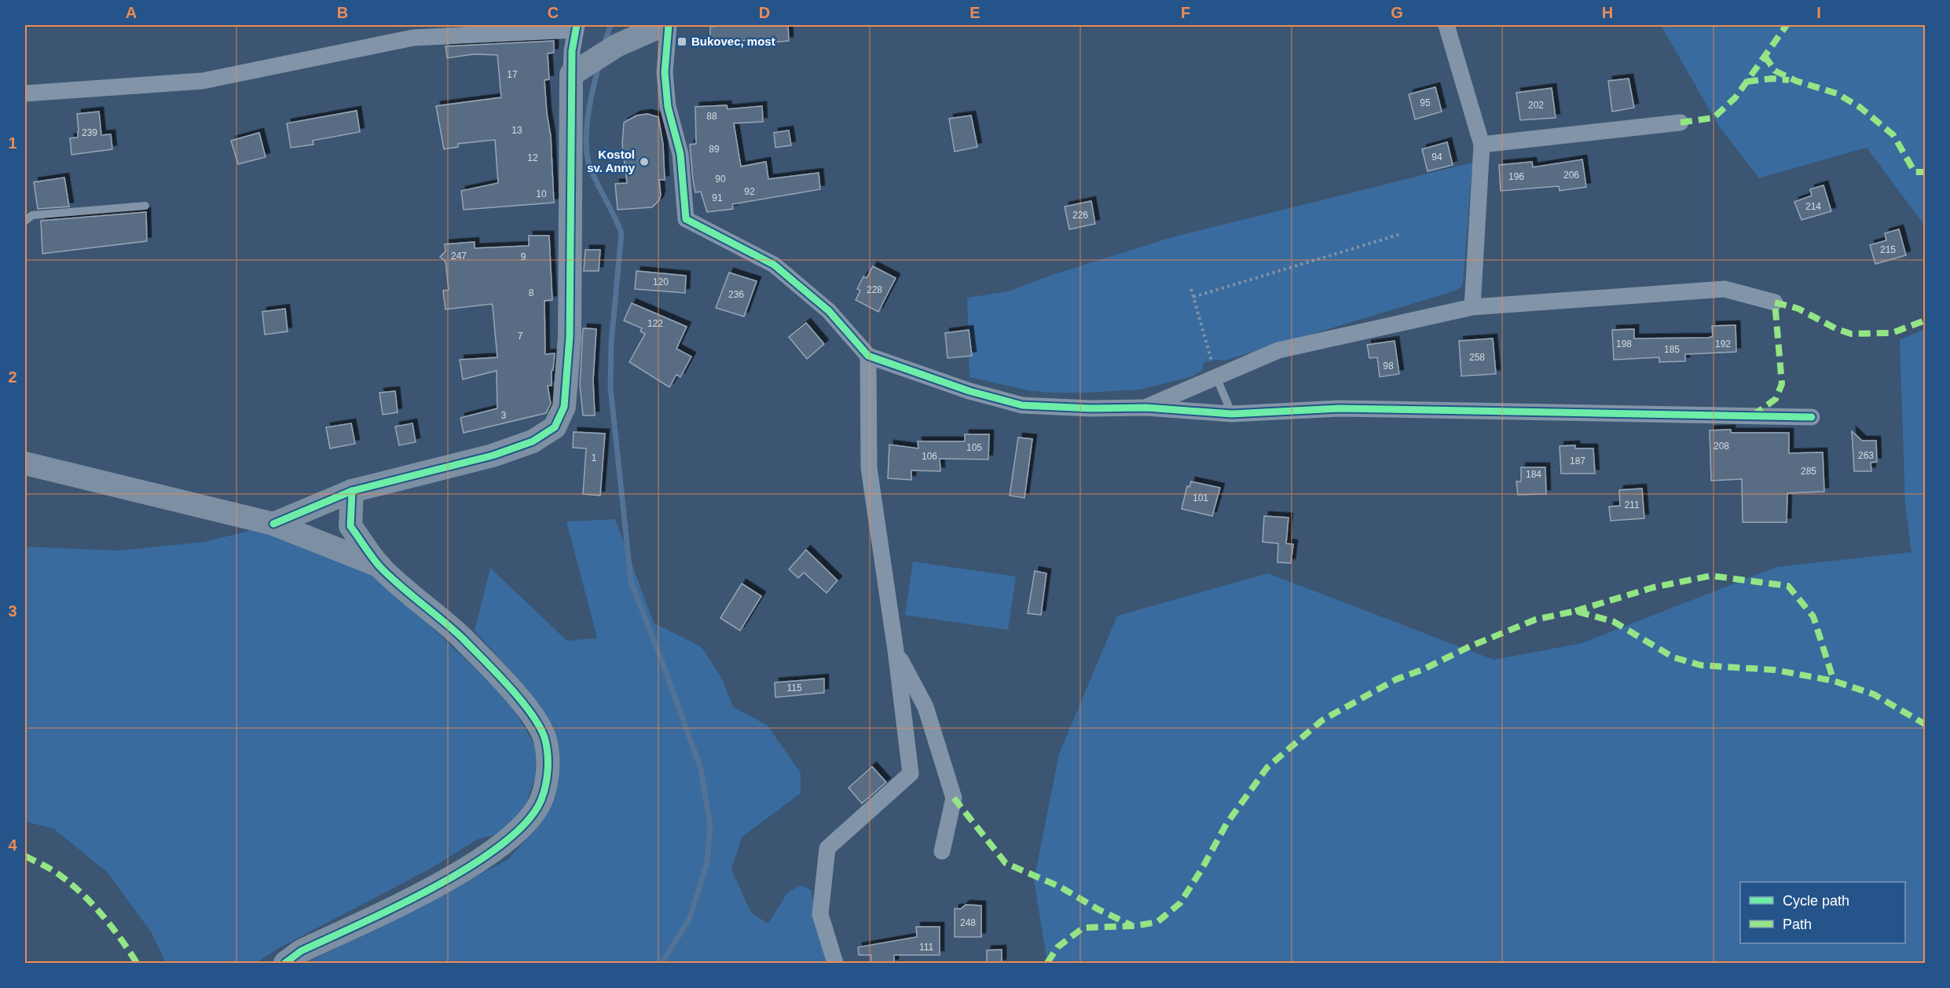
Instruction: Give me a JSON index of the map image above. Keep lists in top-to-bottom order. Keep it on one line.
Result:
{"places":{"transit":["Bukovec, most"],"other":["Kostol sv. Anny"]},"house_numbers":["17","95","202","88","13","239","89","94","12","206","196","90","92","10","91","214","226","215","247","9","120","228","8","236","122","7","198","192","185","258","98","3","208","105","263","106","1","187","285","184","101","211","115","248","111"],"legend":["Cycle path","Path"],"grid":{"columns":["A","B","C","D","E","F","G","H","I"],"rows":["1","2","3","4"]}}
